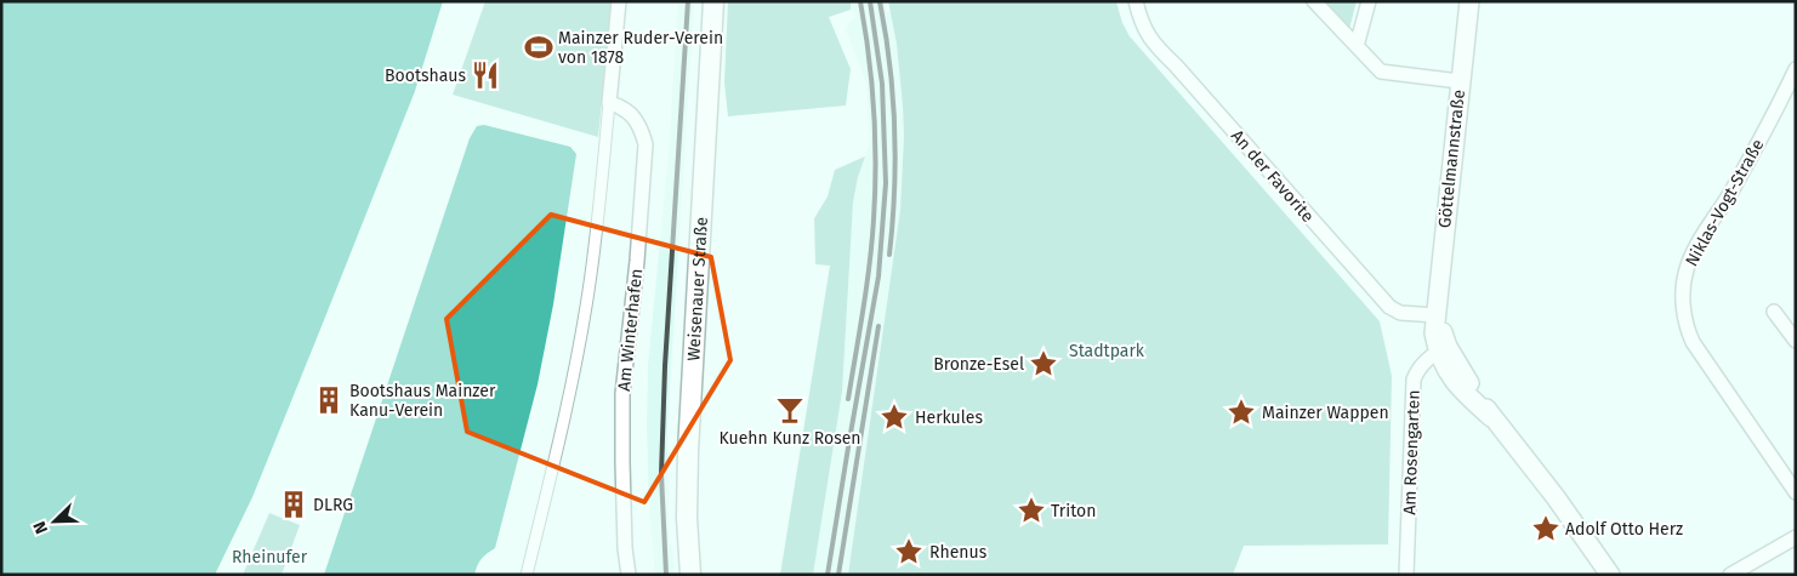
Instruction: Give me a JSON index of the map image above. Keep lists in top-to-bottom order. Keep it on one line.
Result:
{"streets":{"main road":["Weisenauer Straße"],"street":["Göttelmannstraße","An der Favorite","Niklas-Vogt-Straße","Am Winterhafen","Am Rosengarten"]},"crossings":[["Göttelmannstraße","An der Favorite"],["Göttelmannstraße","Am Rosengarten"]],"parks":["Stadtpark","Rheinufer"],"places":{"sports":["Mainzer Ruder-Verein von 1878"],"restaurant":["Bootshaus"],"place":["Bronze-Esel","Mainzer Wappen","Herkules","Triton","Adolf Otto Herz","Rhenus"],"building":["Bootshaus Mainzer Kanu-Verein","DLRG"],"bar":["Kuehn Kunz Rosen"]},"north":"bottom left"}
